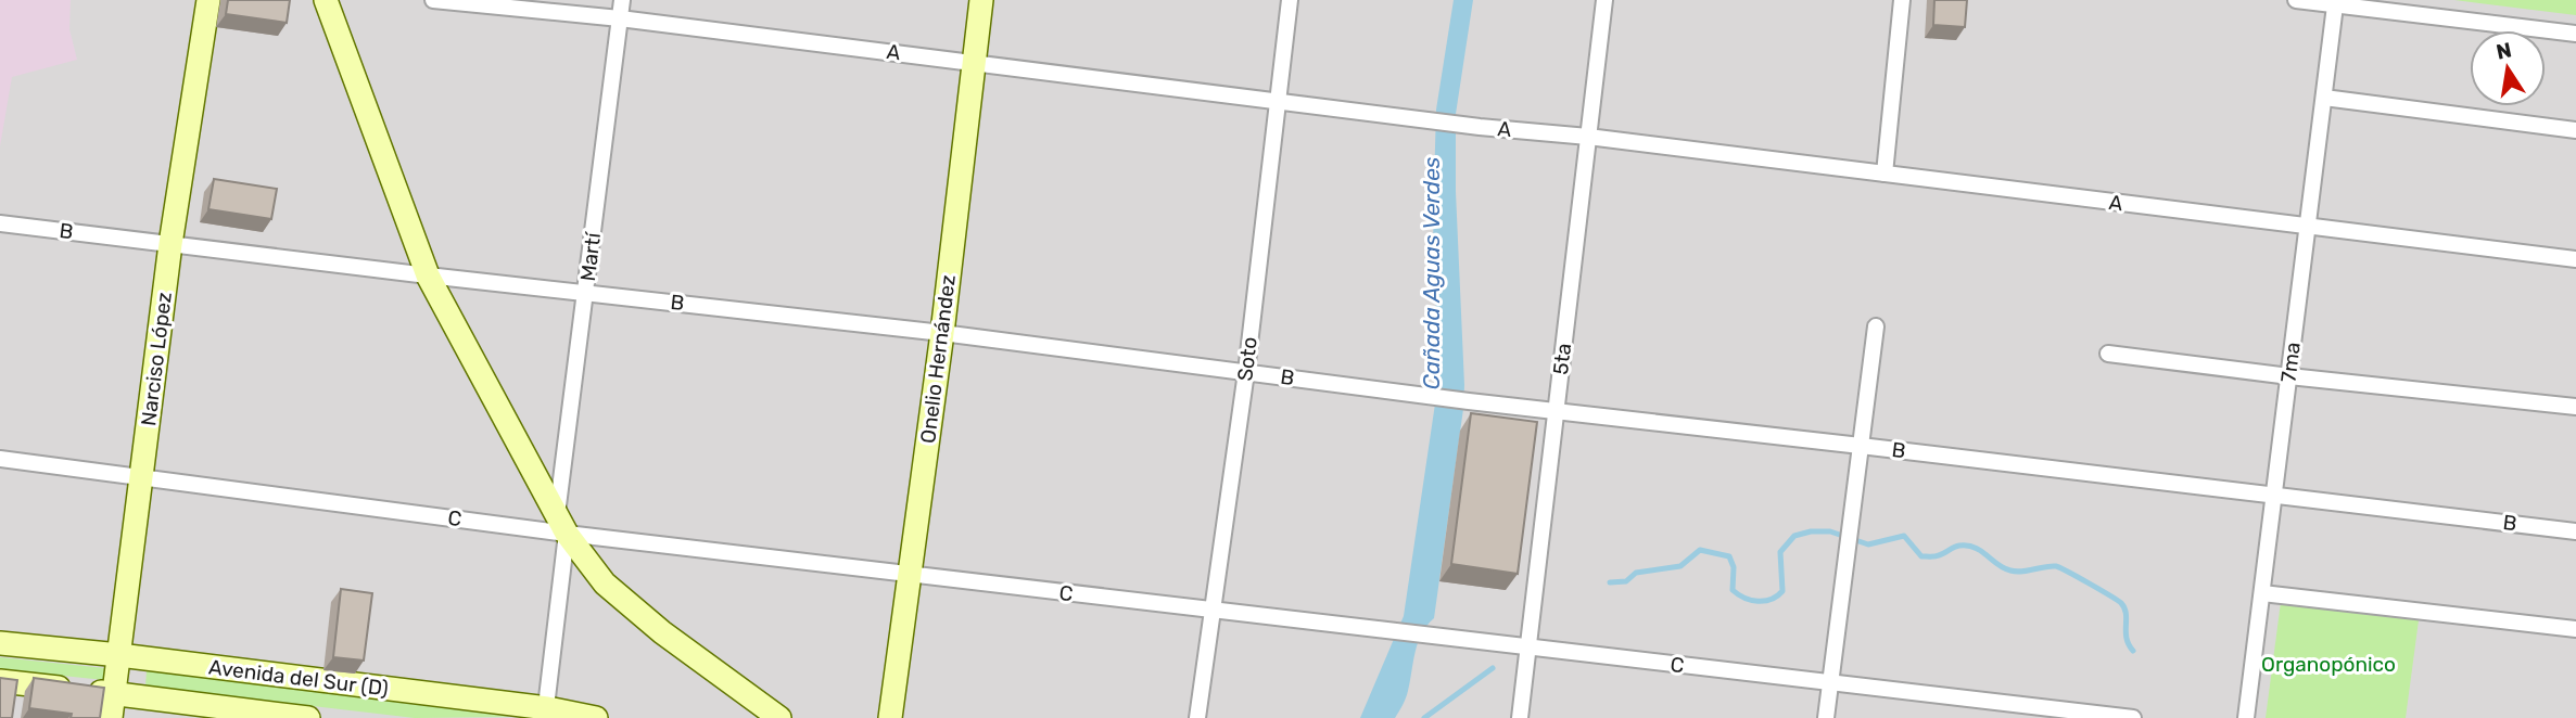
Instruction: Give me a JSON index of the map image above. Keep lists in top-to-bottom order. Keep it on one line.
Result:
{"streets":{"street":["A","B","Martí","Narciso López","Onelio Hernández","Soto","5ta","7ma","C","Avenida del Sur (D)"]},"crossings":[["A","Martí"],["A","Onelio Hernández"],["A","Soto"],["A","5ta"],["A","7ma"],["B","Martí"],["B","Narciso López"],["B","Onelio Hernández"],["B","Soto"],["B","5ta"],["B","7ma"],["Martí","C"],["Martí","Avenida del Sur (D)"],["Narciso López","C"],["Narciso López","Avenida del Sur (D)"],["Onelio Hernández","C"],["Soto","C"],["5ta","C"]],"water":["Cañada Aguas Verdes"],"parks":["Organopónico"],"north":"top"}
